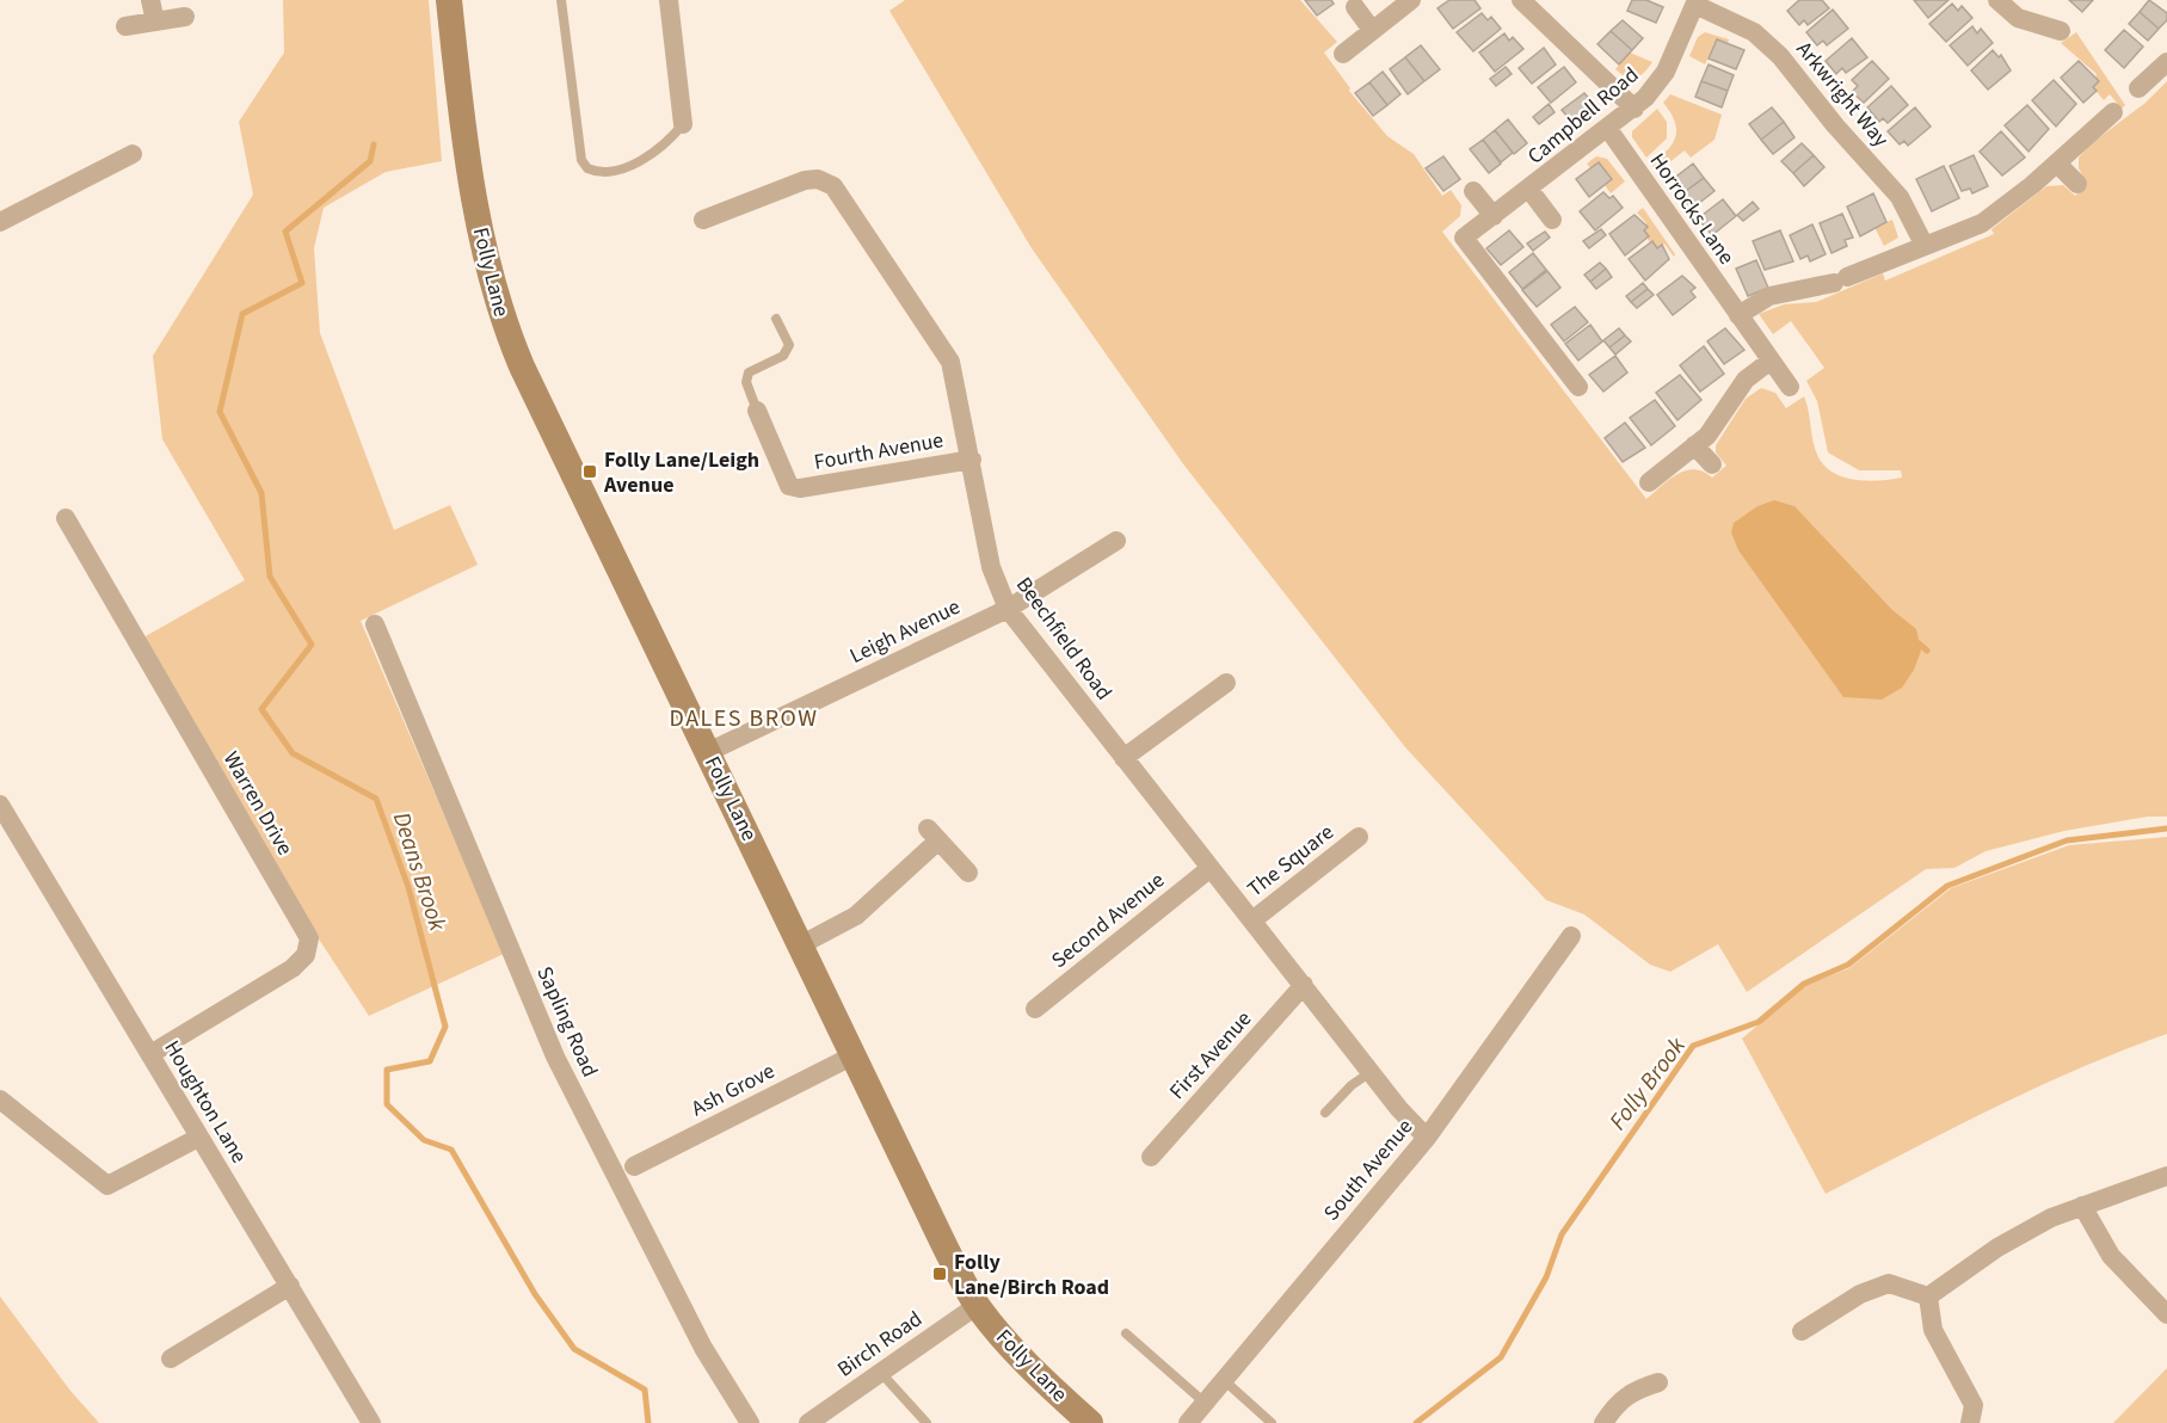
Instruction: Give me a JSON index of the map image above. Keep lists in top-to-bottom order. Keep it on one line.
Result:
{"streets":{"main road":["Folly Lane"],"street":["Arkwright Way","Campbell Road","Horrocks Lane","Fourth Avenue","Leigh Avenue","Beechfield Road","Warren Drive","The Square","Second Avenue","Sapling Road","First Avenue","Ash Grove","Houghton Lane","South Avenue","Birch Road"]},"crossings":[["Arkwright Way","Campbell Road"],["Campbell Road","Horrocks Lane"],["Folly Lane","Leigh Avenue"],["Folly Lane","Ash Grove"],["Folly Lane","Birch Road"],["Fourth Avenue","Beechfield Road"],["Leigh Avenue","Beechfield Road"],["Beechfield Road","The Square"],["Beechfield Road","Second Avenue"],["Beechfield Road","First Avenue"],["Beechfield Road","South Avenue"],["Warren Drive","Houghton Lane"]],"districts":["DALES BROW"],"water":["Deans Brook","Folly Brook"],"places":{"transit":["Folly Lane/Leigh Avenue","Folly Lane/Birch Road"]}}
